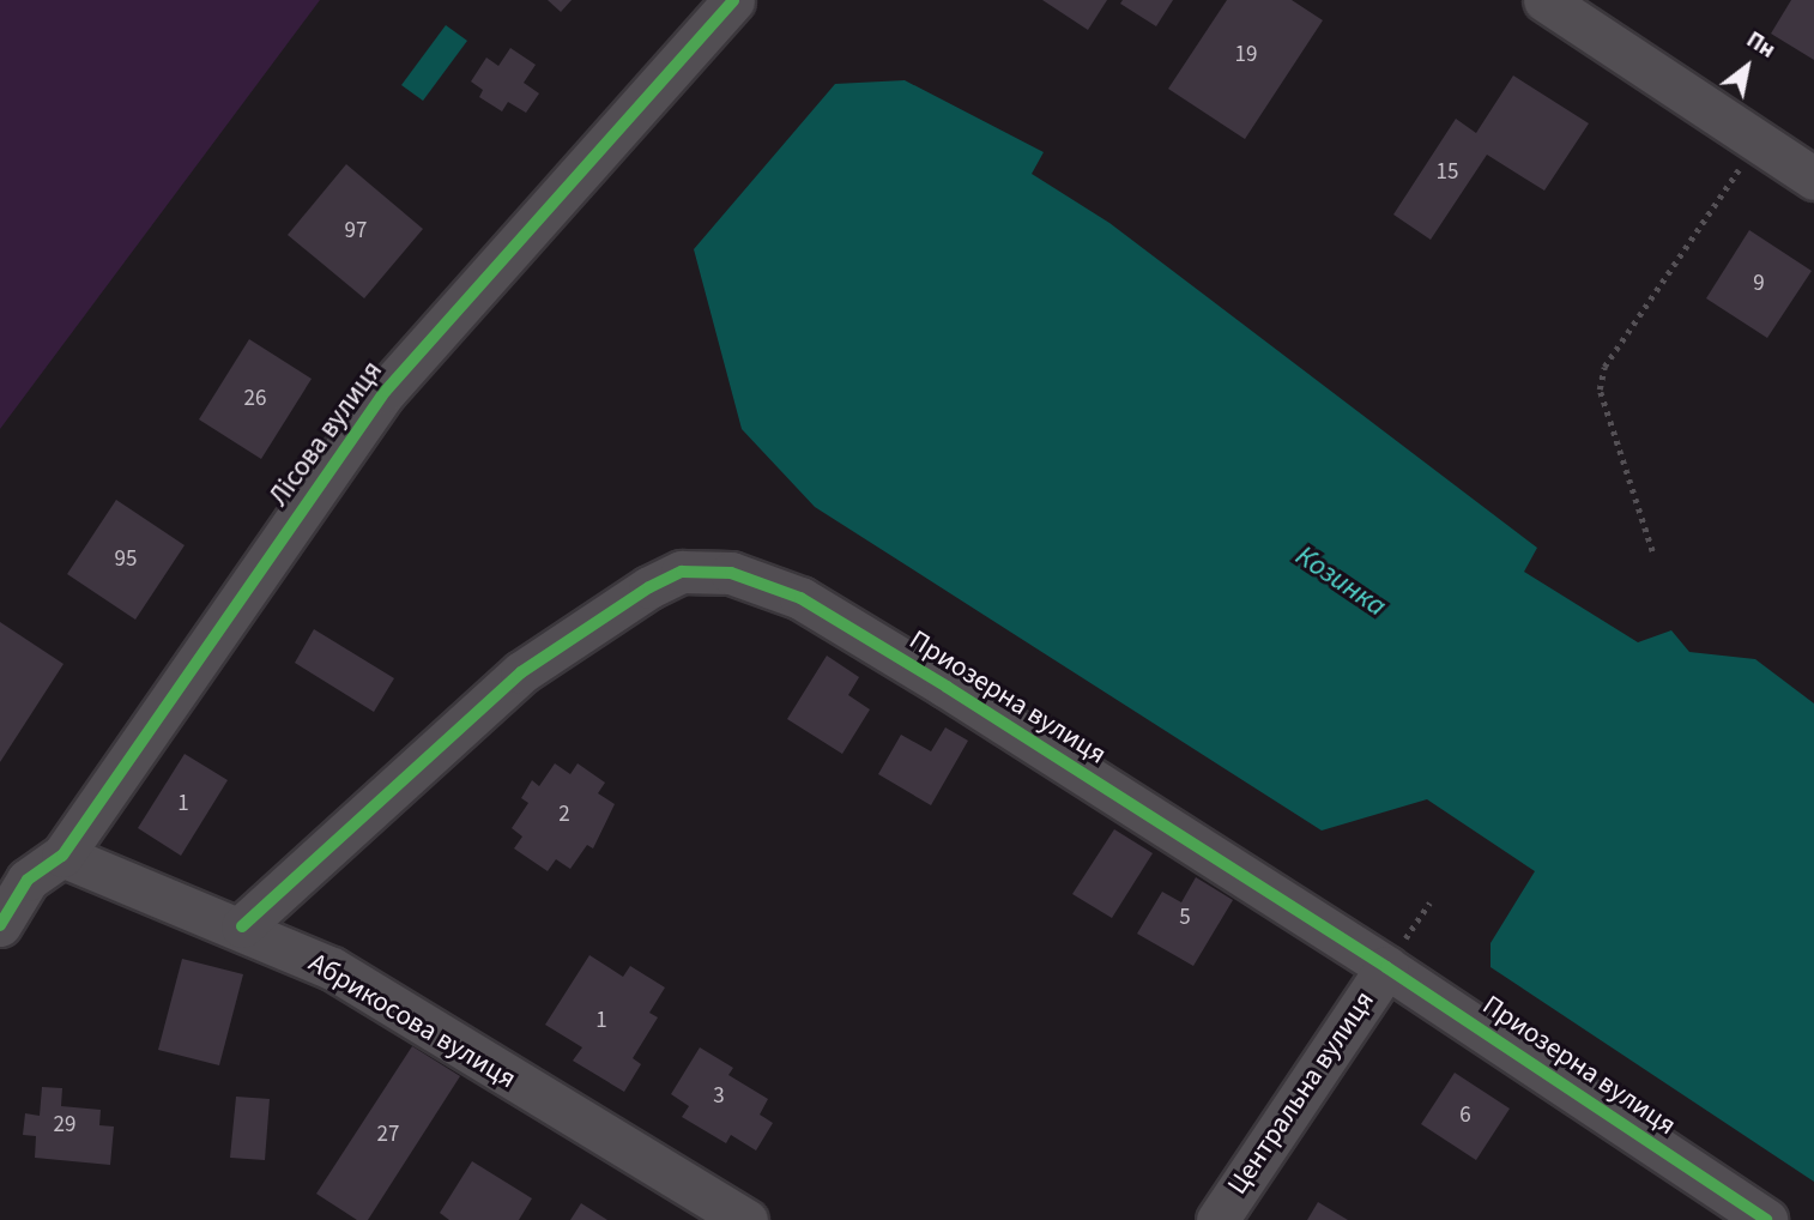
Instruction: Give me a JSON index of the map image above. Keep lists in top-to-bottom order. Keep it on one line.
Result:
{"streets":{"street":["Лісова вулиця","Приозерна вулиця","Абрикосова вулиця","Центральна вулиця"]},"crossings":[["Лісова вулиця","Абрикосова вулиця"],["Приозерна вулиця","Абрикосова вулиця"],["Приозерна вулиця","Центральна вулиця"]],"water":["Козинка"],"house_numbers":["19","15","97","9","26","95","1","2","5","1","3","6","29","27"],"north":"top right"}
